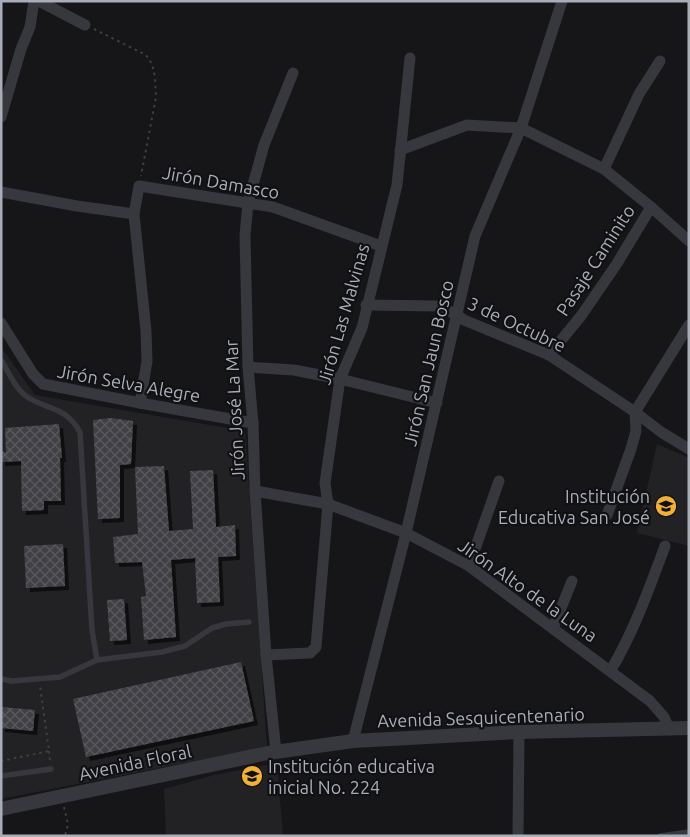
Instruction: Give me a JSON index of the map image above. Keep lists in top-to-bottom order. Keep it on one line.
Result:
{"streets":{"street":["Jirón Damasco","Pasaje Caminito","Jirón Las Malvinas","3 de Octubre","Jirón San Jaun Bosco","Jirón Selva Alegre","Jirón José La Mar","Jirón Alto de la Luna","Avenida Sesquicentenario","Avenida Floral"]},"crossings":[["Jirón Damasco","Jirón Las Malvinas"],["Jirón Damasco","Jirón José La Mar"],["Pasaje Caminito","3 de Octubre"],["Jirón Las Malvinas","3 de Octubre"],["Jirón Las Malvinas","Jirón José La Mar"],["Jirón Las Malvinas","Jirón Alto de la Luna"],["3 de Octubre","Jirón San Jaun Bosco"],["Jirón San Jaun Bosco","Jirón Alto de la Luna"],["Jirón San Jaun Bosco","Avenida Sesquicentenario"],["Jirón Selva Alegre","Jirón José La Mar"],["Jirón José La Mar","Jirón Alto de la Luna"],["Jirón José La Mar","Avenida Sesquicentenario"],["Jirón José La Mar","Avenida Floral"],["Jirón Alto de la Luna","Avenida Sesquicentenario"],["Avenida Sesquicentenario","Avenida Floral"]],"places":{"school or university":["Institución Educativa San José","Institución educativa inicial No. 224"]}}
